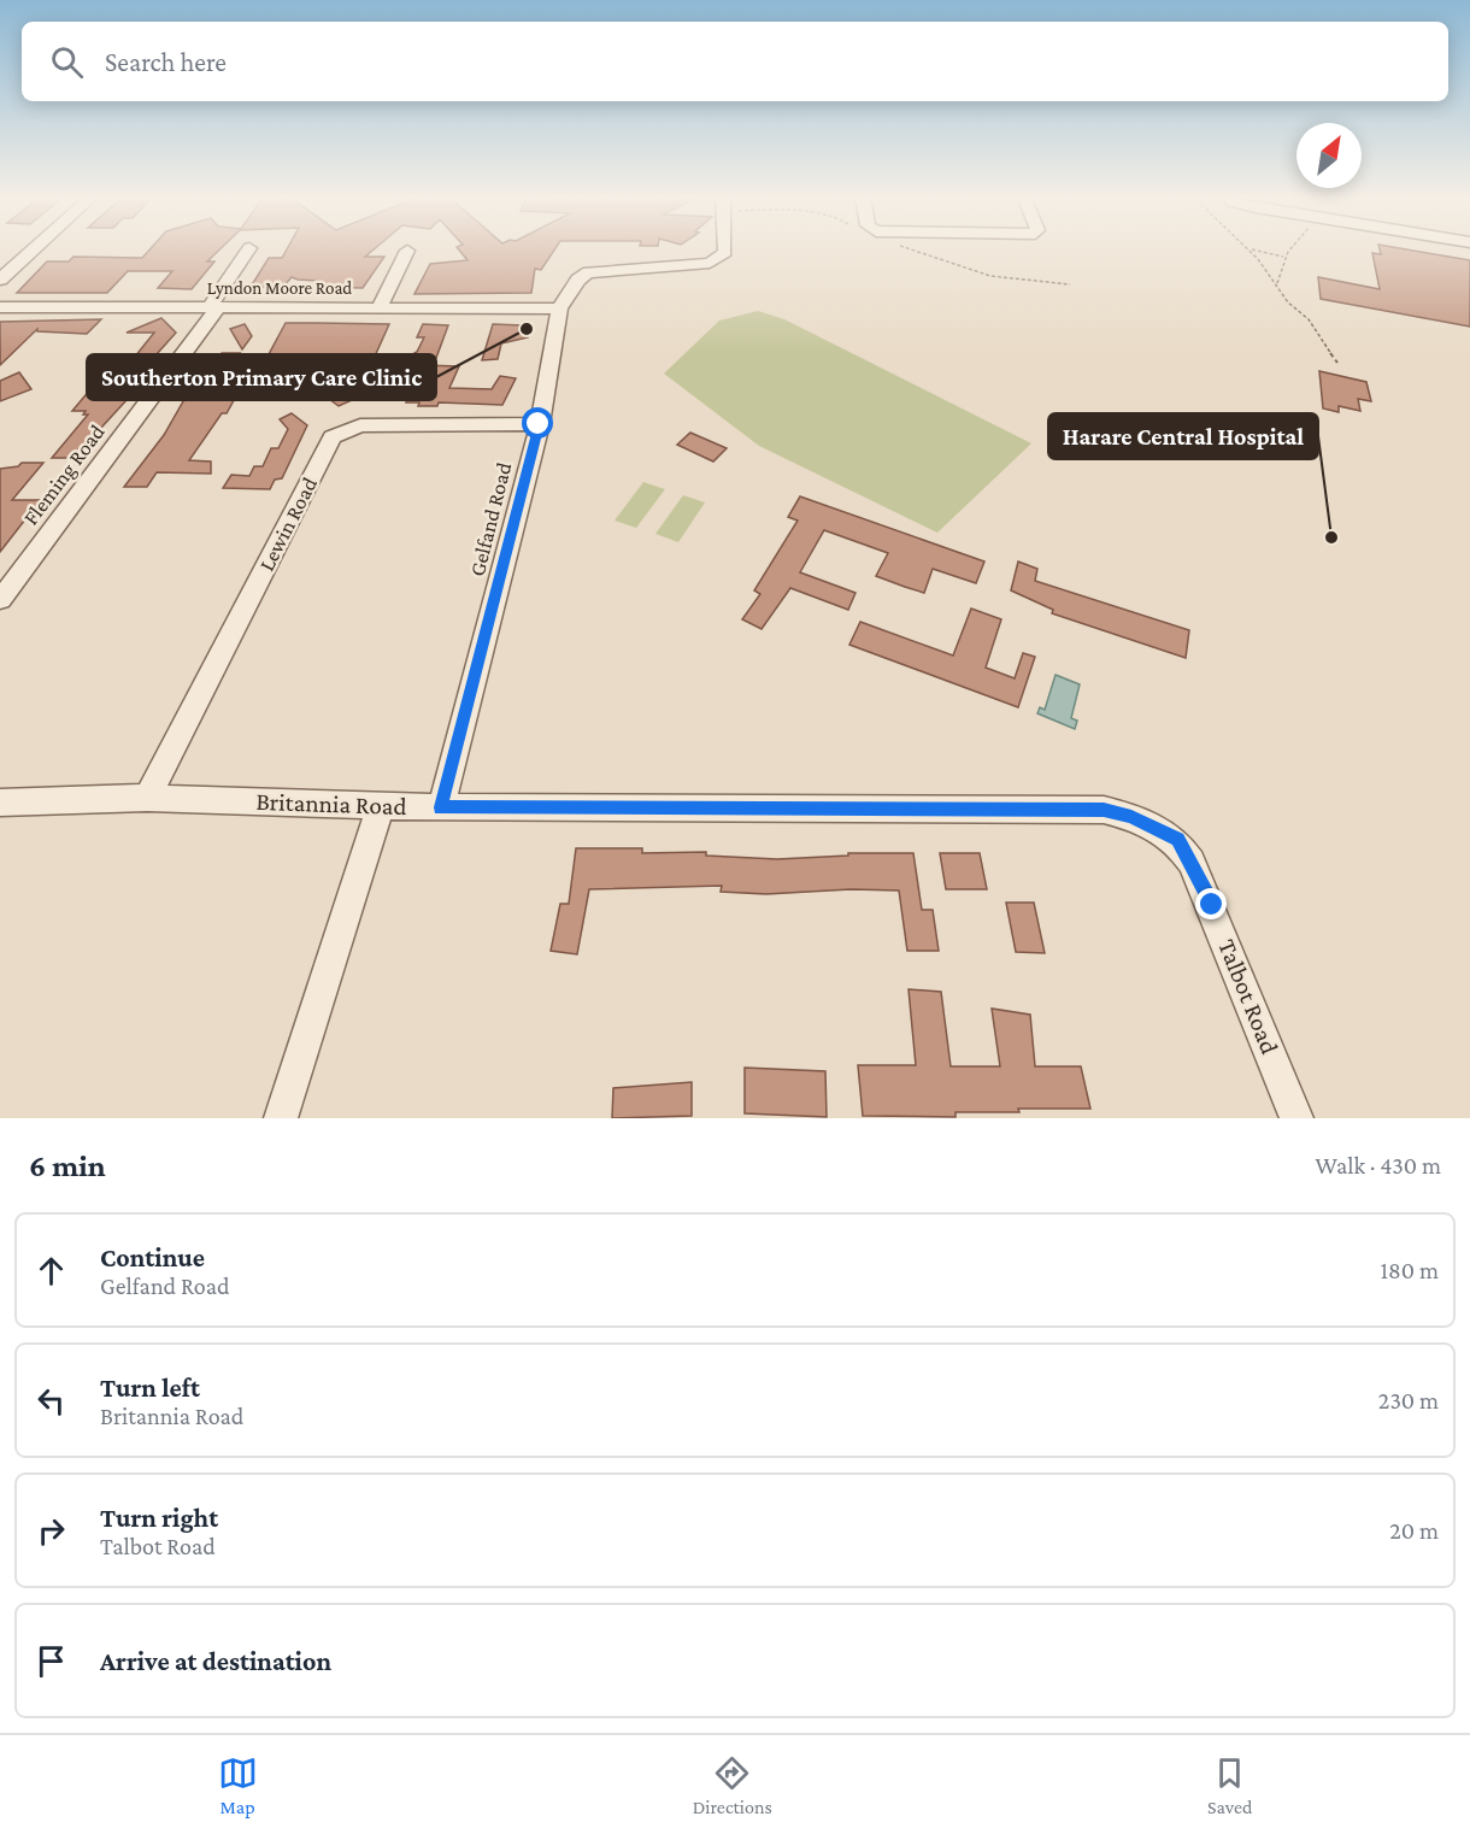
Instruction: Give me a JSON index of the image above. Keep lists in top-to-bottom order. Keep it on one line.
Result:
{"streets":{"street":["Lyndon Moore Road","Fleming Road","Gelfand Road","Lewin Road","Britannia Road","Talbot Road"]},"crossings":[["Lyndon Moore Road","Fleming Road"],["Lyndon Moore Road","Gelfand Road"],["Gelfand Road","Lewin Road"],["Gelfand Road","Britannia Road"],["Lewin Road","Britannia Road"],["Britannia Road","Talbot Road"]],"places":["Southerton Primary Care Clinic","Harare Central Hospital"],"north":"top right","page":{"search":"Search here","heading":["6 min","Walk · 430 m"],"list":[["Continue","Gelfand Road","180 m"],["Turn left","Britannia Road","230 m"],["Turn right","Talbot Road","20 m"],"Arrive at destination"],"nav":["Map","Directions","Saved"]}}
